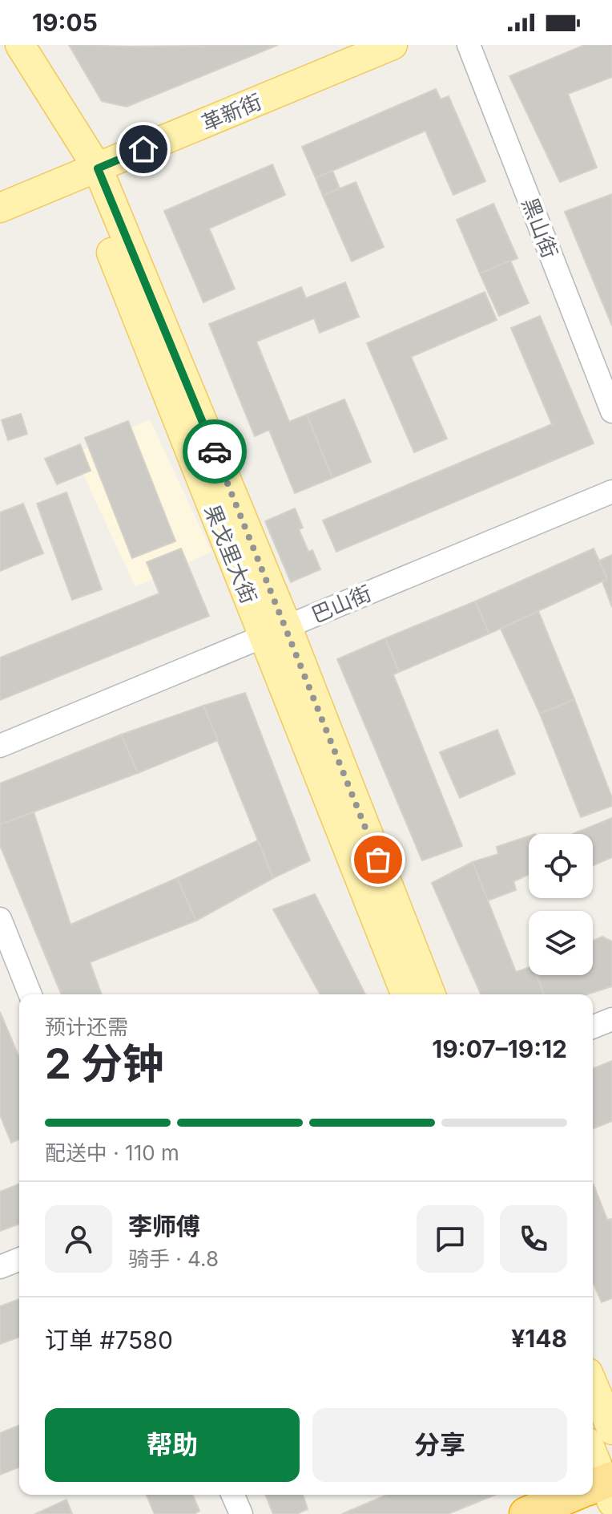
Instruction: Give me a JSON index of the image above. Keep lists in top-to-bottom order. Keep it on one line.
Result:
{"streets":{"main road":["革新街","果戈里大街"],"street":["黑山街","巴山街"]},"crossings":[["革新街","果戈里大街"],["果戈里大街","巴山街"]],"page":{"status":"19:05","heading":["2 分钟","预计还需","19:07–19:12"],"panel":["李师傅","骑手 · 4.8","订单 #7580","¥148"],"bar":"配送中 · 110 m","buttons":["帮助","分享"]}}
